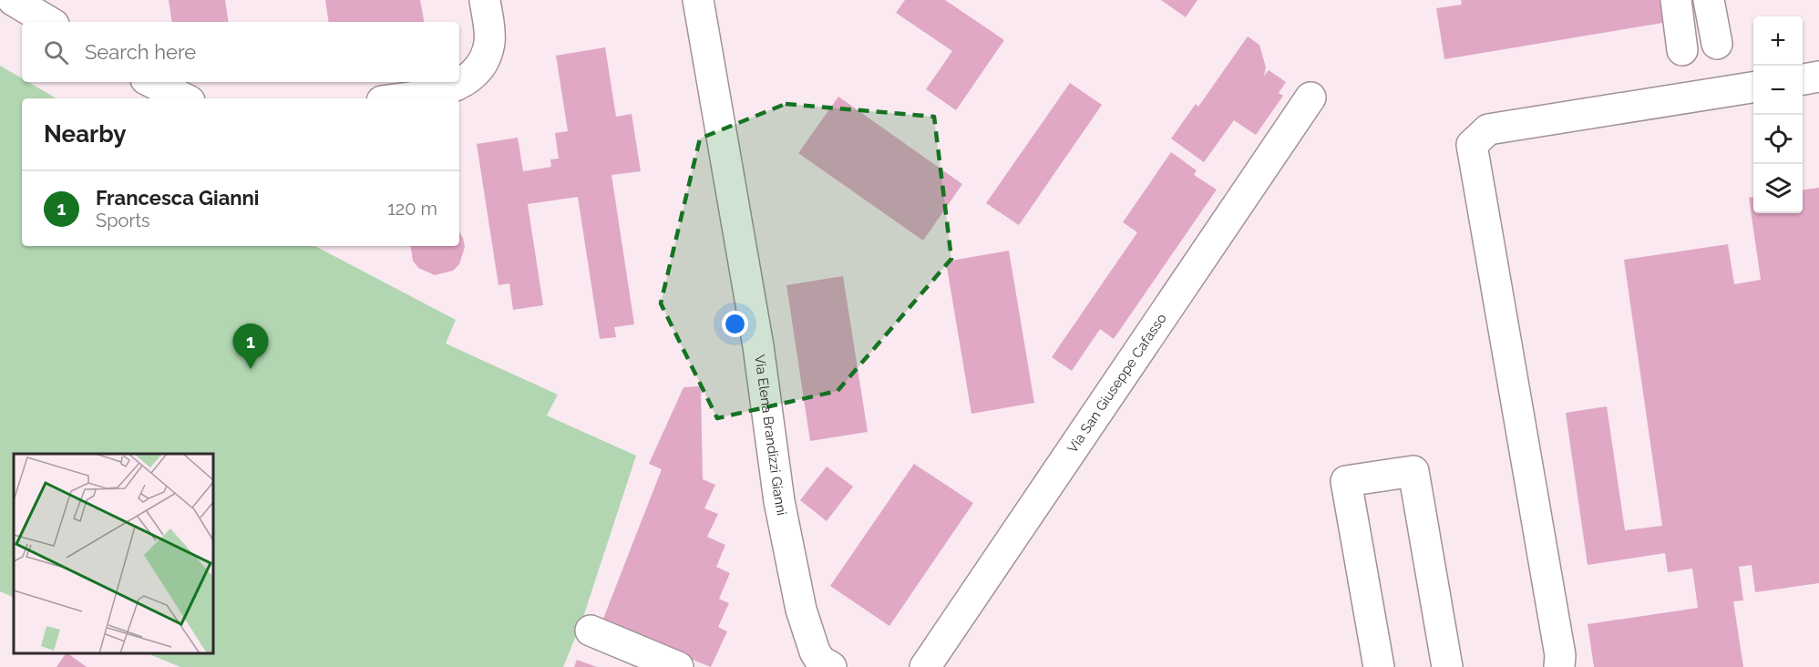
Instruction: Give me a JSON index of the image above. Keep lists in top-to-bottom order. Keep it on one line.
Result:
{"streets":{"street":["Via San Giuseppe Cafasso","Via Elena Brandizzi Gianni"]},"page":{"map_buttons":["+","−"],"search":"Search here","heading":"Nearby","list":[{"mark":"1","name":"Francesca Gianni","note":"Sports","value":"120 m"}],"pins":"1"}}
